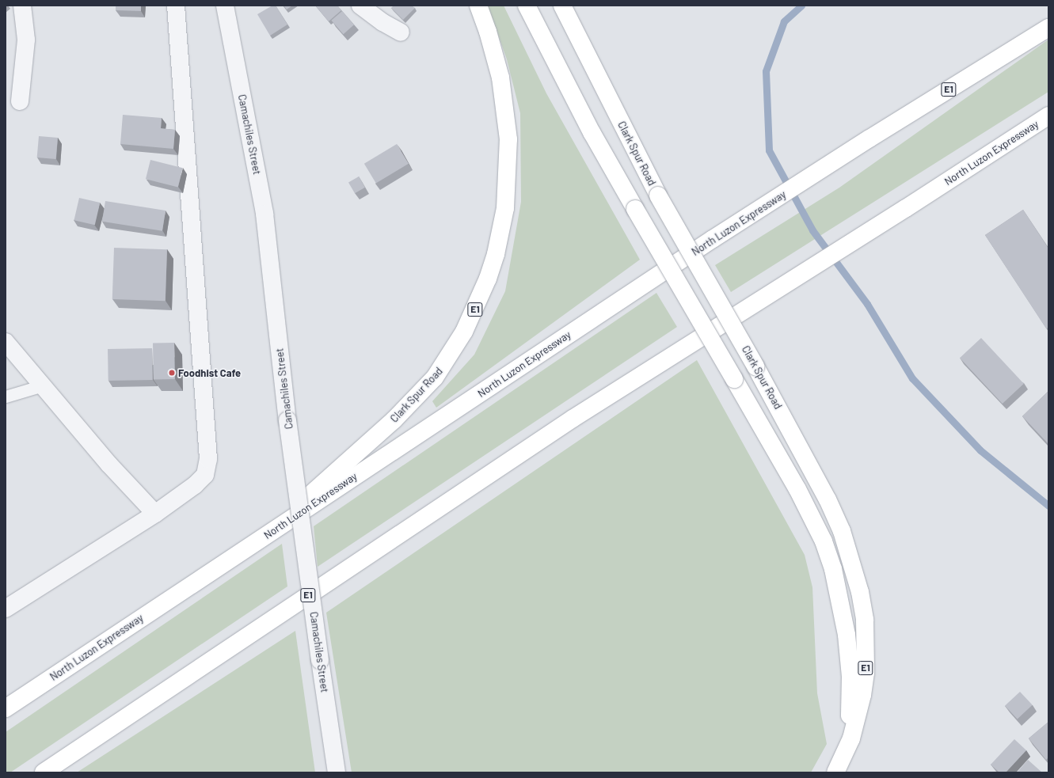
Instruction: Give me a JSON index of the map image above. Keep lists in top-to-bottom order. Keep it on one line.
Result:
{"streets":{"highway":["E1","North Luzon Expressway","Clark Spur Road"],"street":["Camachiles Street"]},"crossings":[["North Luzon Expressway","Clark Spur Road"]],"places":["Foodhist Cafe"]}
